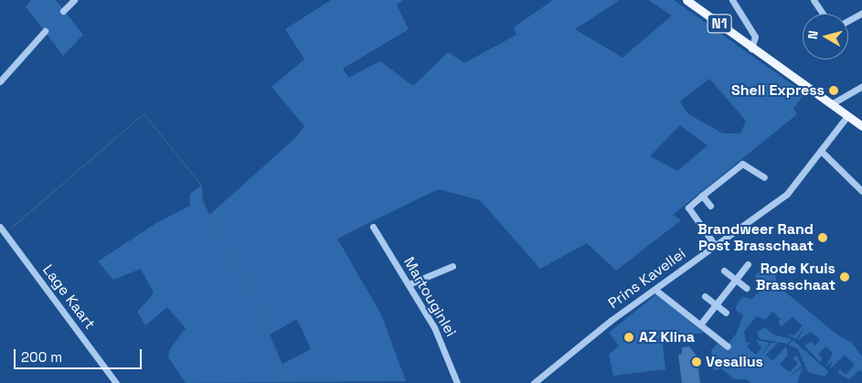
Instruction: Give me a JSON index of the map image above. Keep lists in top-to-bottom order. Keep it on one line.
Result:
{"streets":{"main road":["N1"],"street":["Prins Kavellei","Lage Kaart","Martouginlei"]},"crossings":[["N1","Prins Kavellei"]],"places":["Shell Express","Brandweer Rand Post Brasschaat","Rode Kruis Brasschaat","AZ Klina","Vesalius"],"scale_bar":"200 m","north":"left"}
